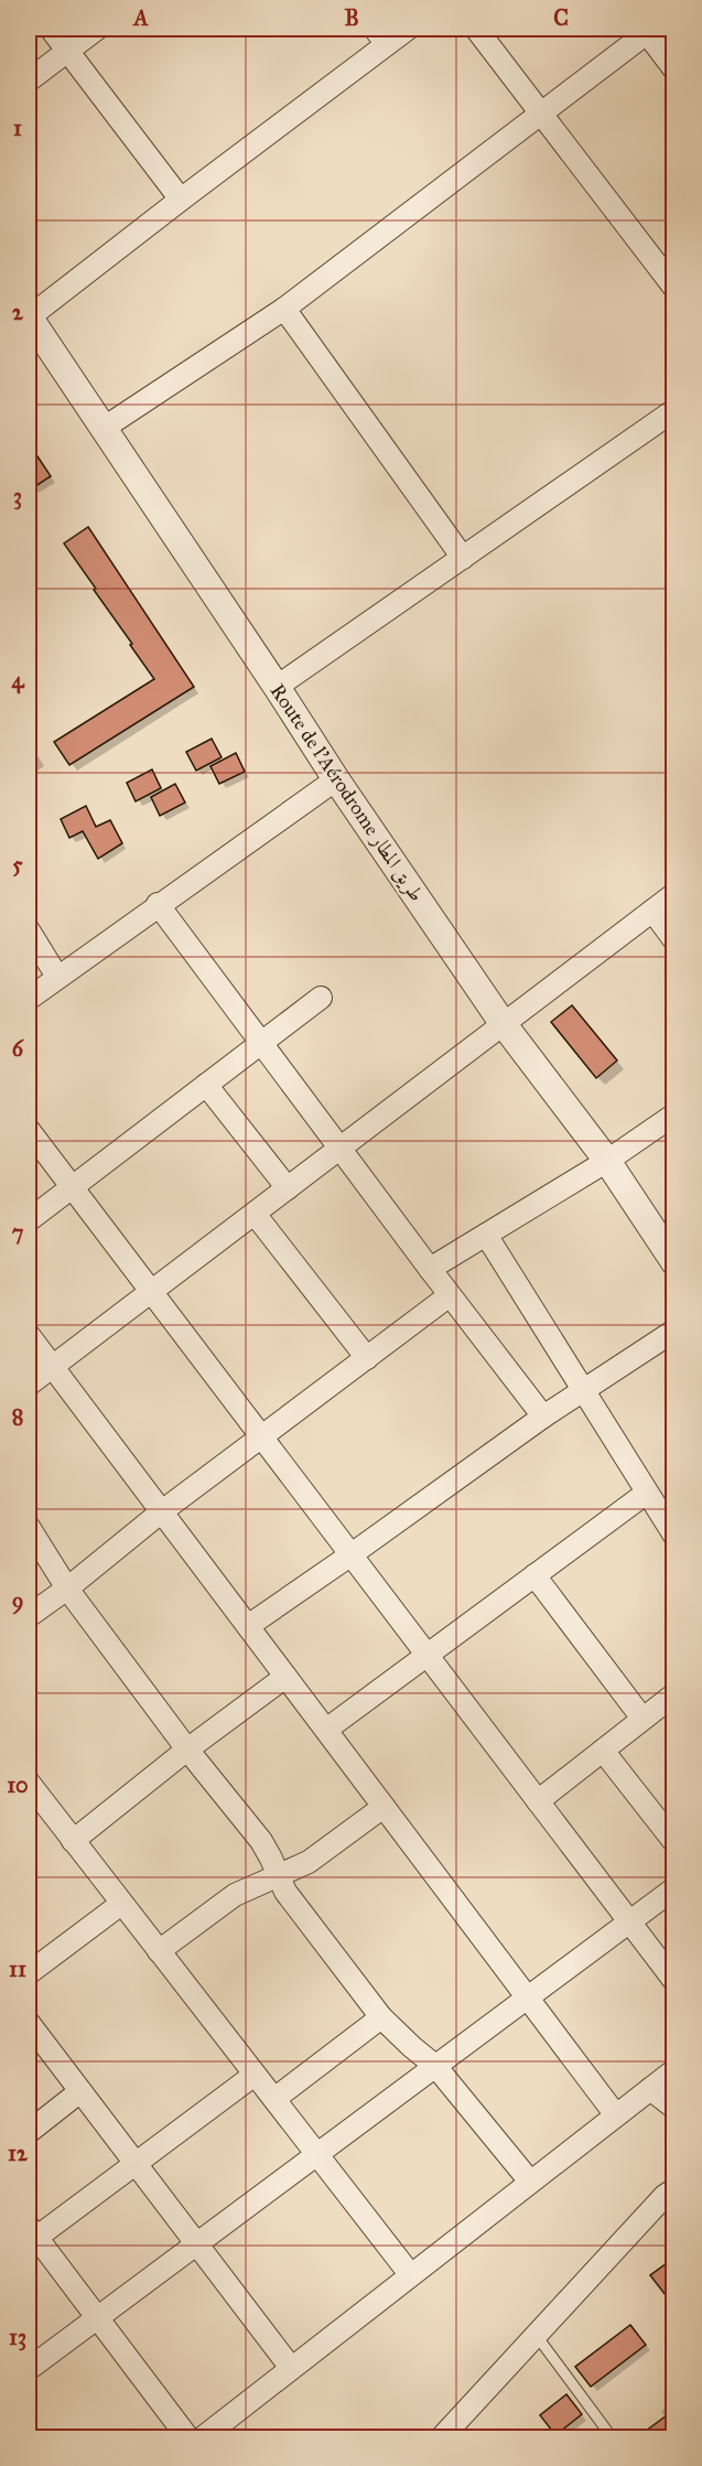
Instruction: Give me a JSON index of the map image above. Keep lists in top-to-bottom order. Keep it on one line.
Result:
{"streets":{"street":["Route de l'Aérodrome طريق المطار"]},"grid":{"columns":["A","B","C"],"rows":["1","2","3","4","5","6","7","8","9","10","11","12","13"]}}
